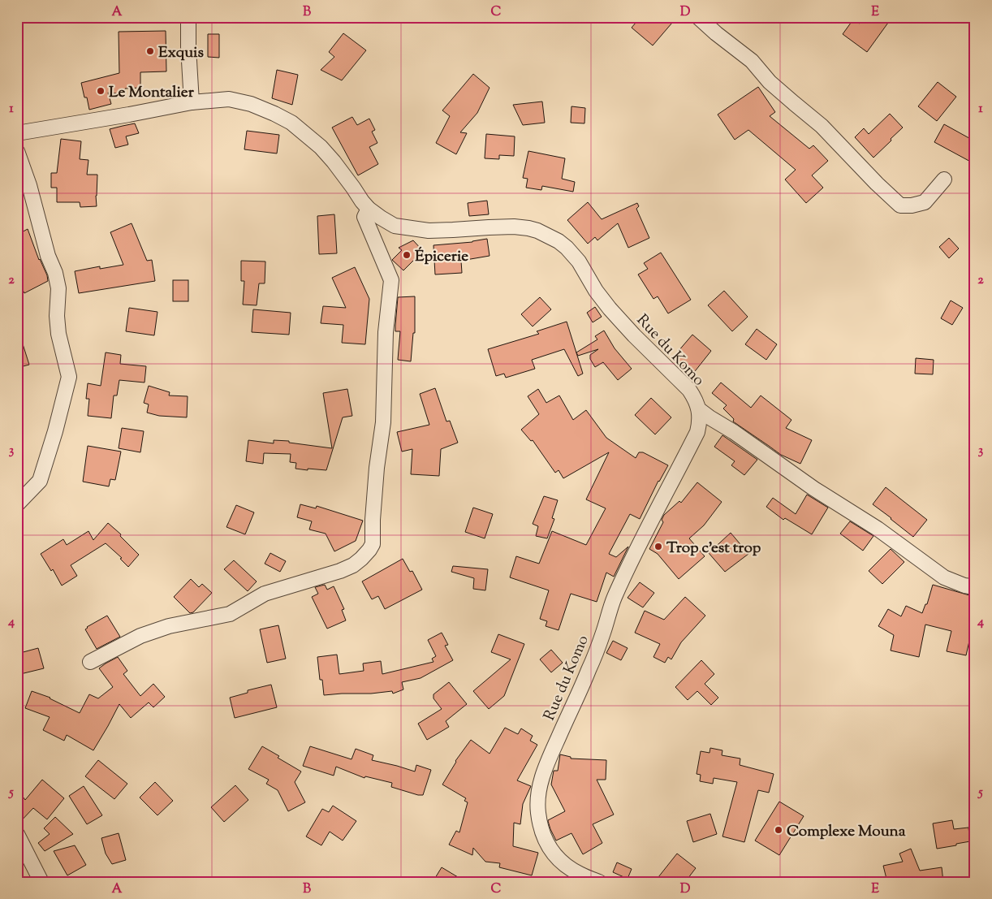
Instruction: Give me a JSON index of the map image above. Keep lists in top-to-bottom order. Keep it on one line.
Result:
{"streets":{"street":["Rue du Komo"]},"places":["Exquis","Le Montalier","Épicerie","Trop c'est trop","Complexe Mouna"],"grid":{"columns":["A","B","C","D","E"],"rows":["1","2","3","4","5"]}}
